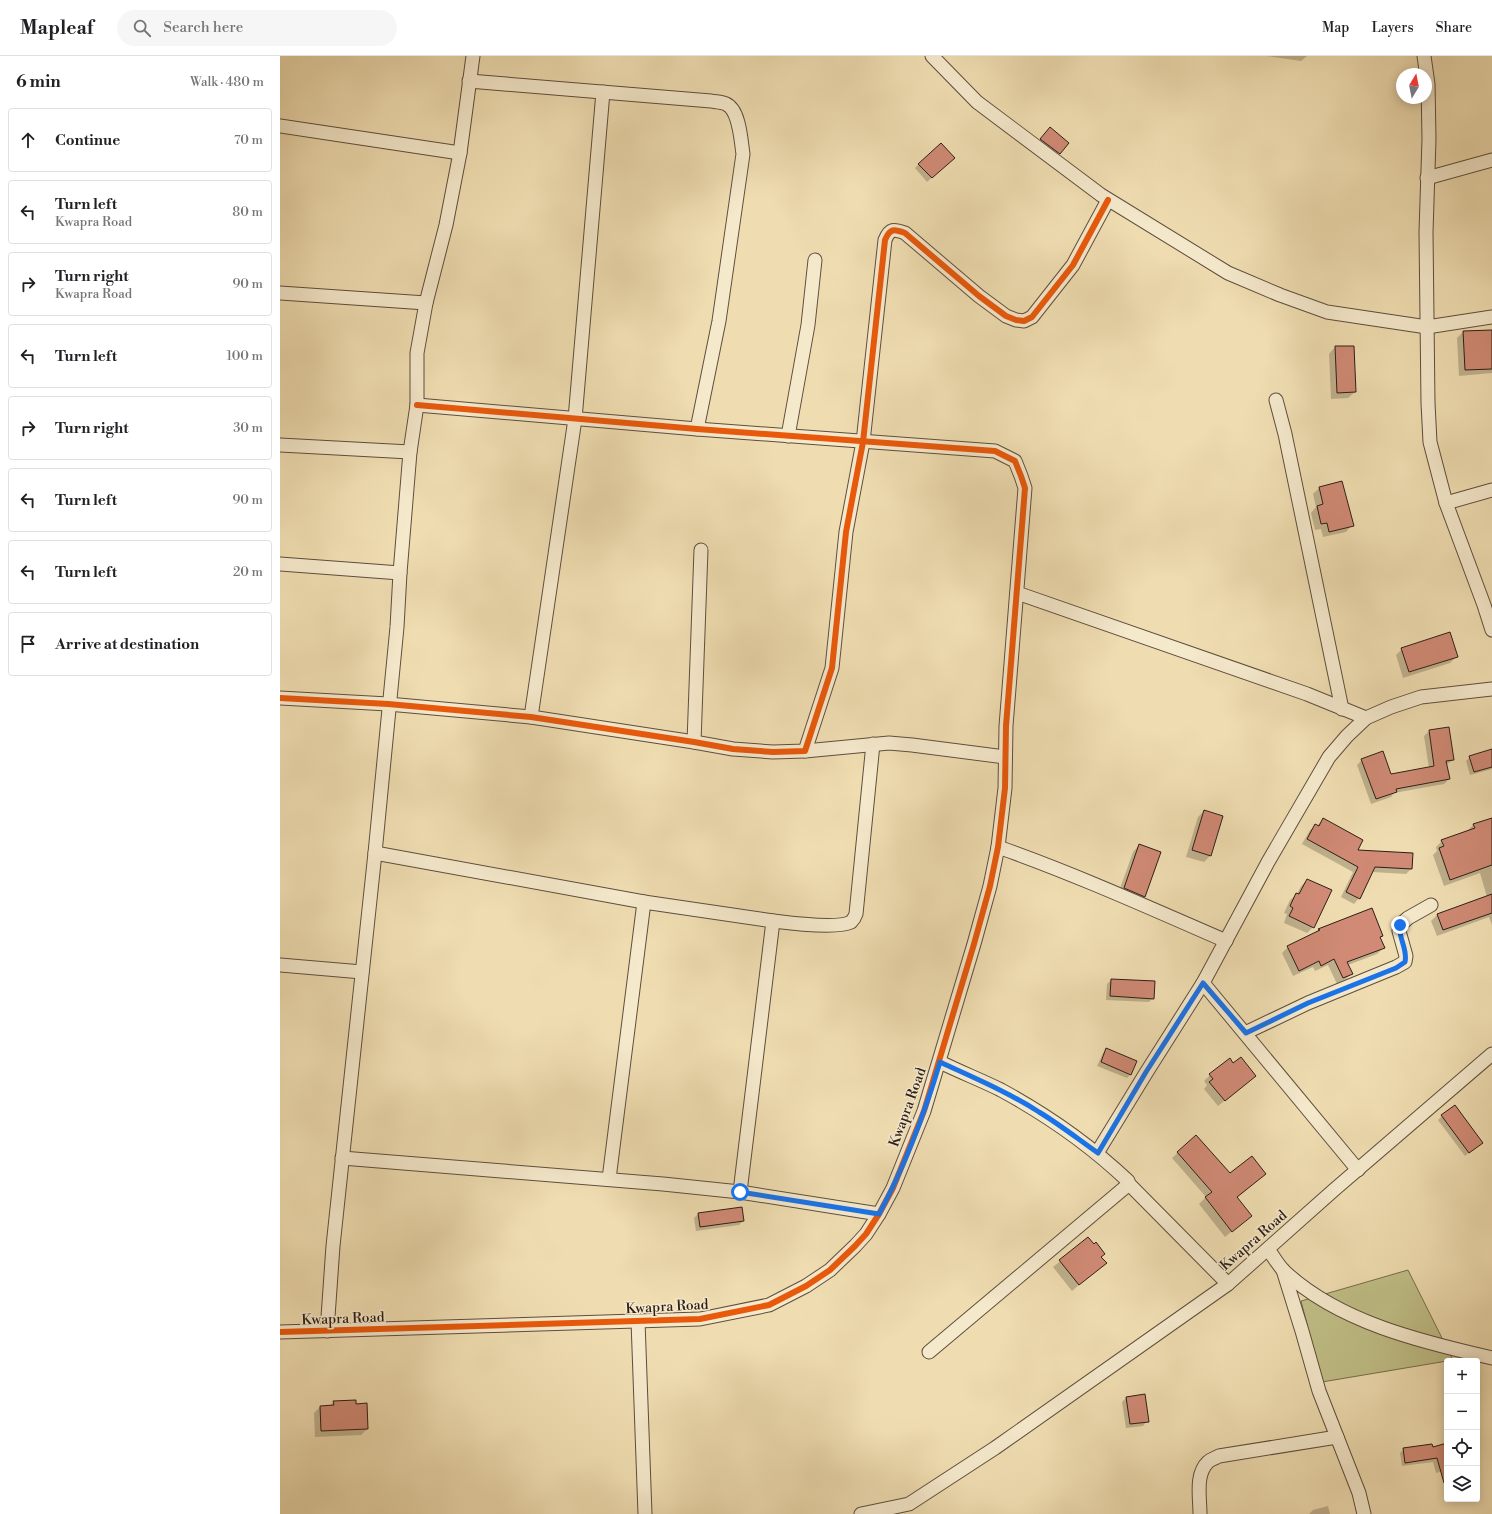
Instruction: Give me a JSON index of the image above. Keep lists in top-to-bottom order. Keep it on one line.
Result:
{"streets":{"street":["Kwapra Road"]},"north":"top","page":{"header":"Mapleaf","search":"Search here","nav":["Map","Layers","Share"],"heading":["6 min","Walk · 480 m"],"list":[["Continue","70 m"],["Turn left","Kwapra Road","80 m"],["Turn right","Kwapra Road","90 m"],["Turn left","100 m"],["Turn right","30 m"],["Turn left","90 m"],["Turn left","20 m"],"Arrive at destination"],"map_buttons":["+","−"]}}
